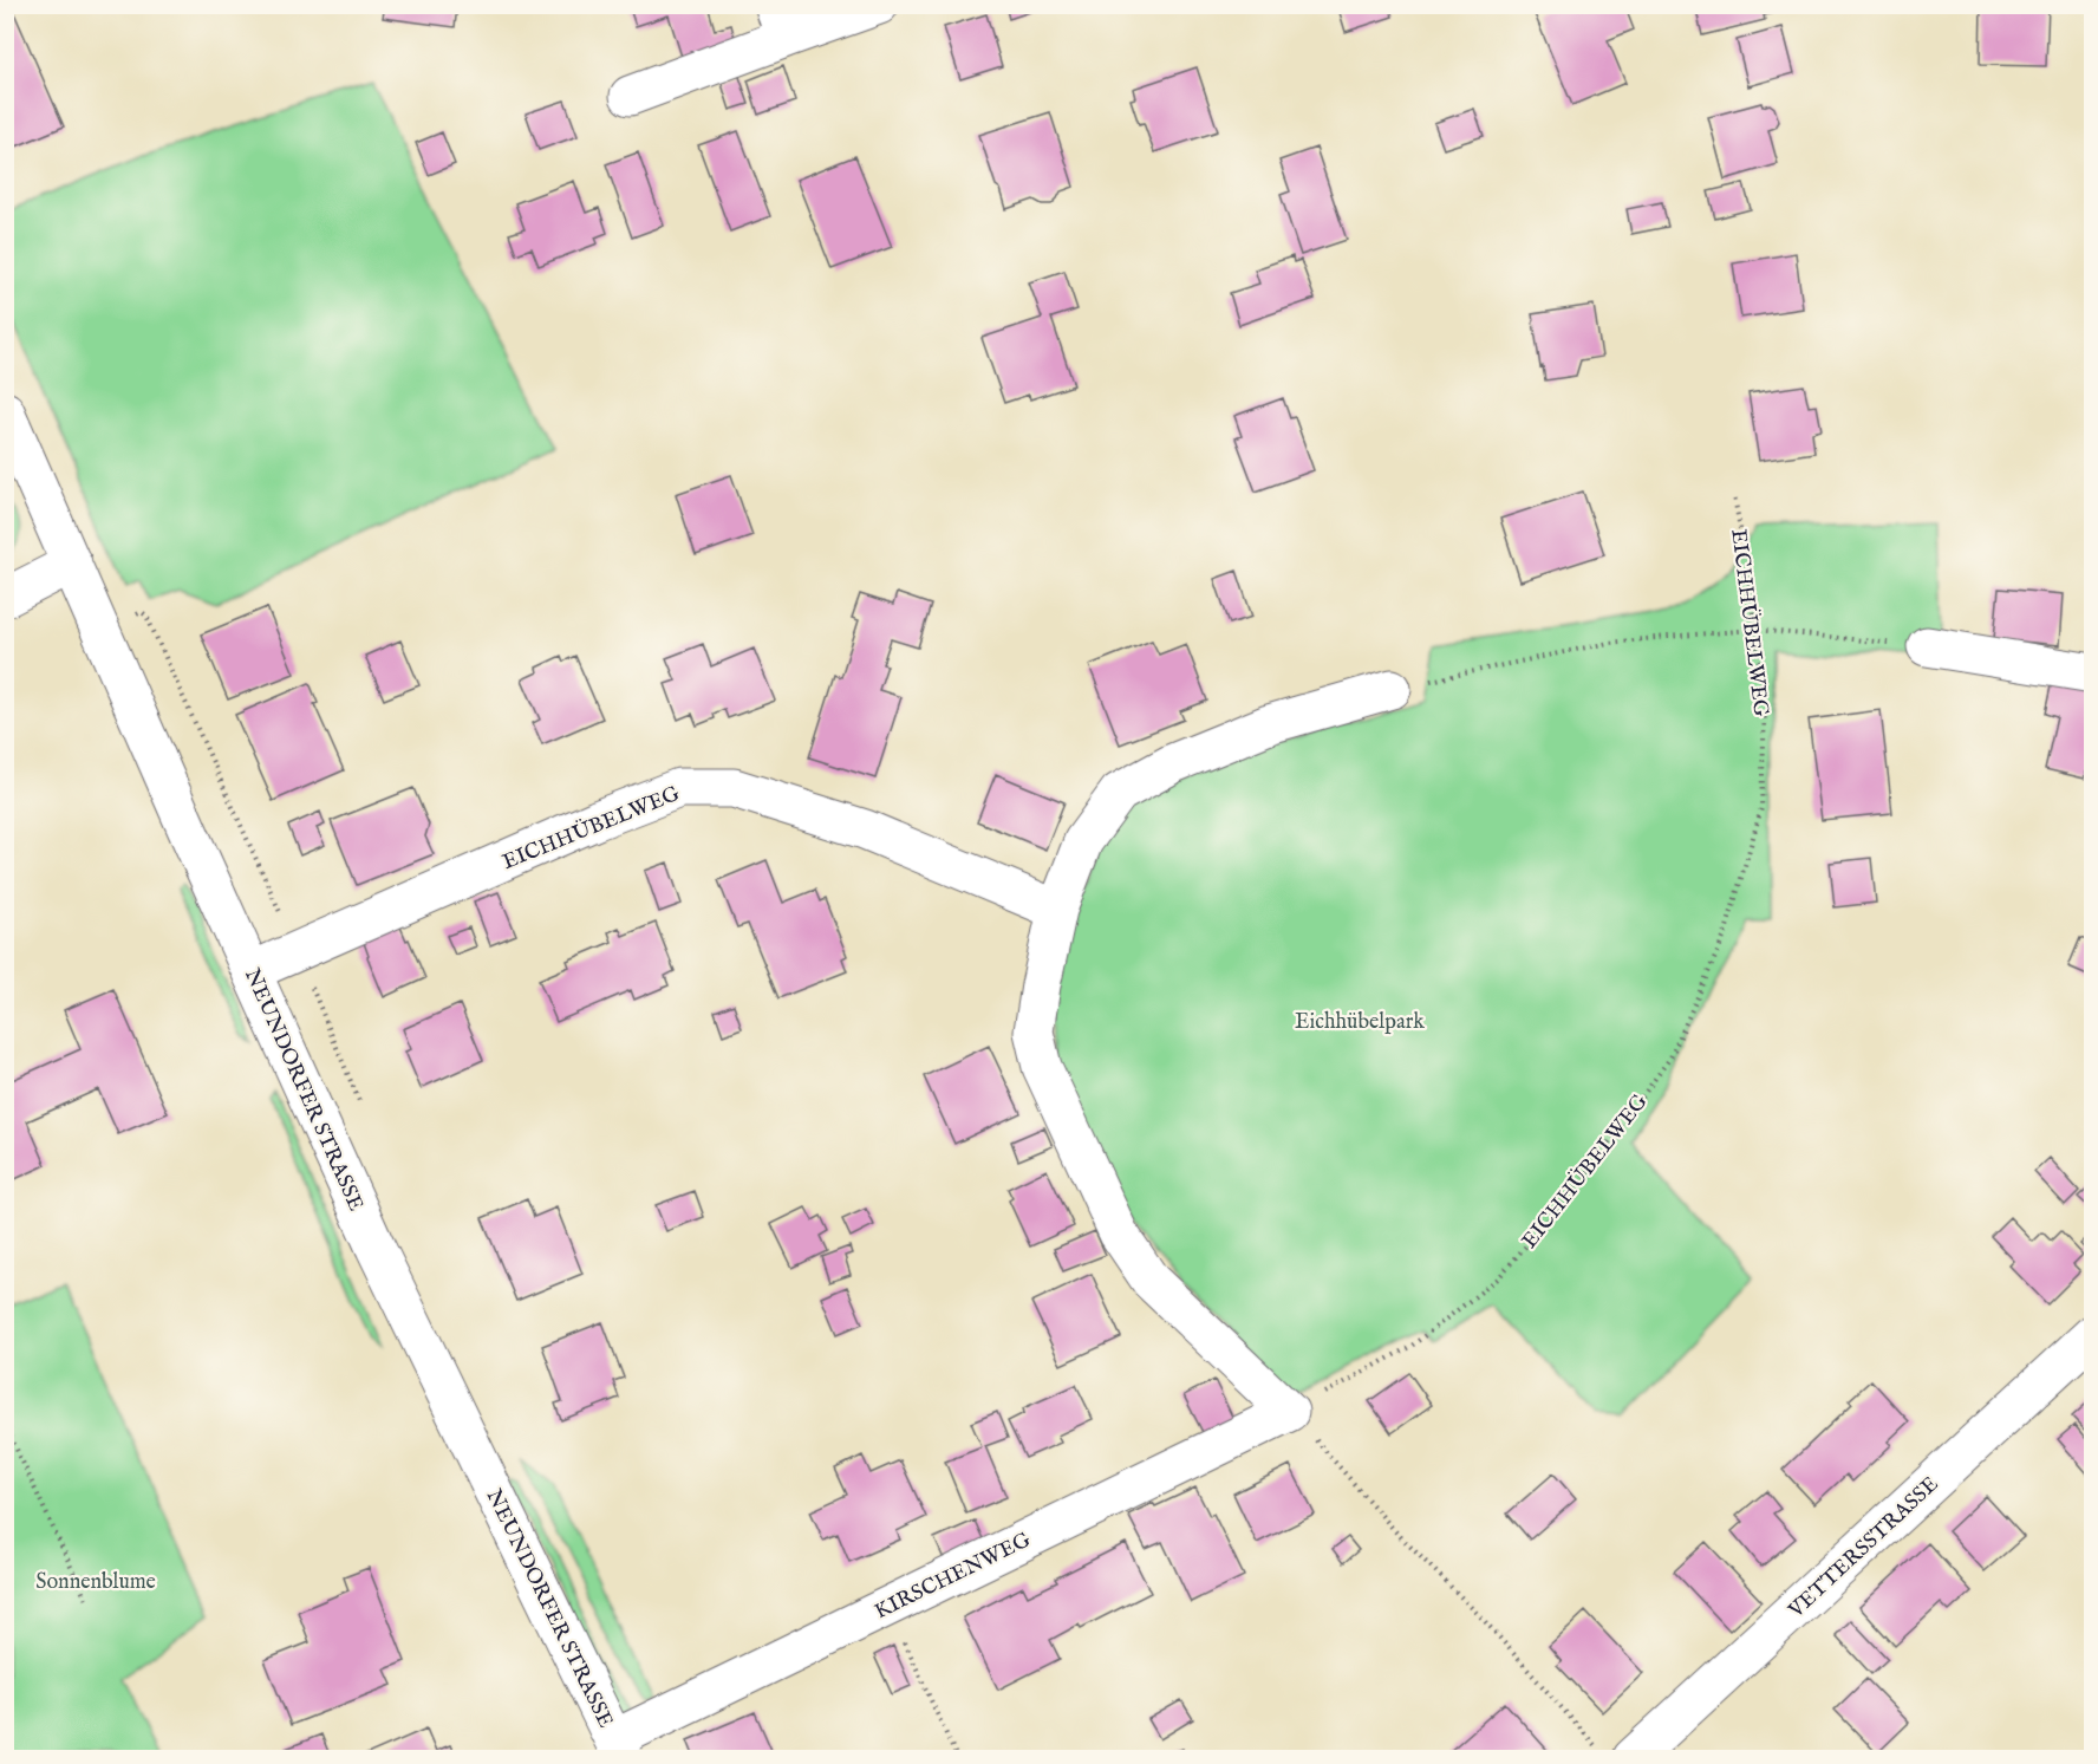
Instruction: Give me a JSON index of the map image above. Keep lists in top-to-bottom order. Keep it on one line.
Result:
{"streets":{"street":["EICHHÜBELWEG","NEUNDORFER STRASSE","VETTERSSTRASSE","KIRSCHENWEG"]},"crossings":[["EICHHÜBELWEG","NEUNDORFER STRASSE"],["EICHHÜBELWEG","KIRSCHENWEG"],["NEUNDORFER STRASSE","KIRSCHENWEG"]],"parks":["Eichhübelpark","Sonnenblume"]}
